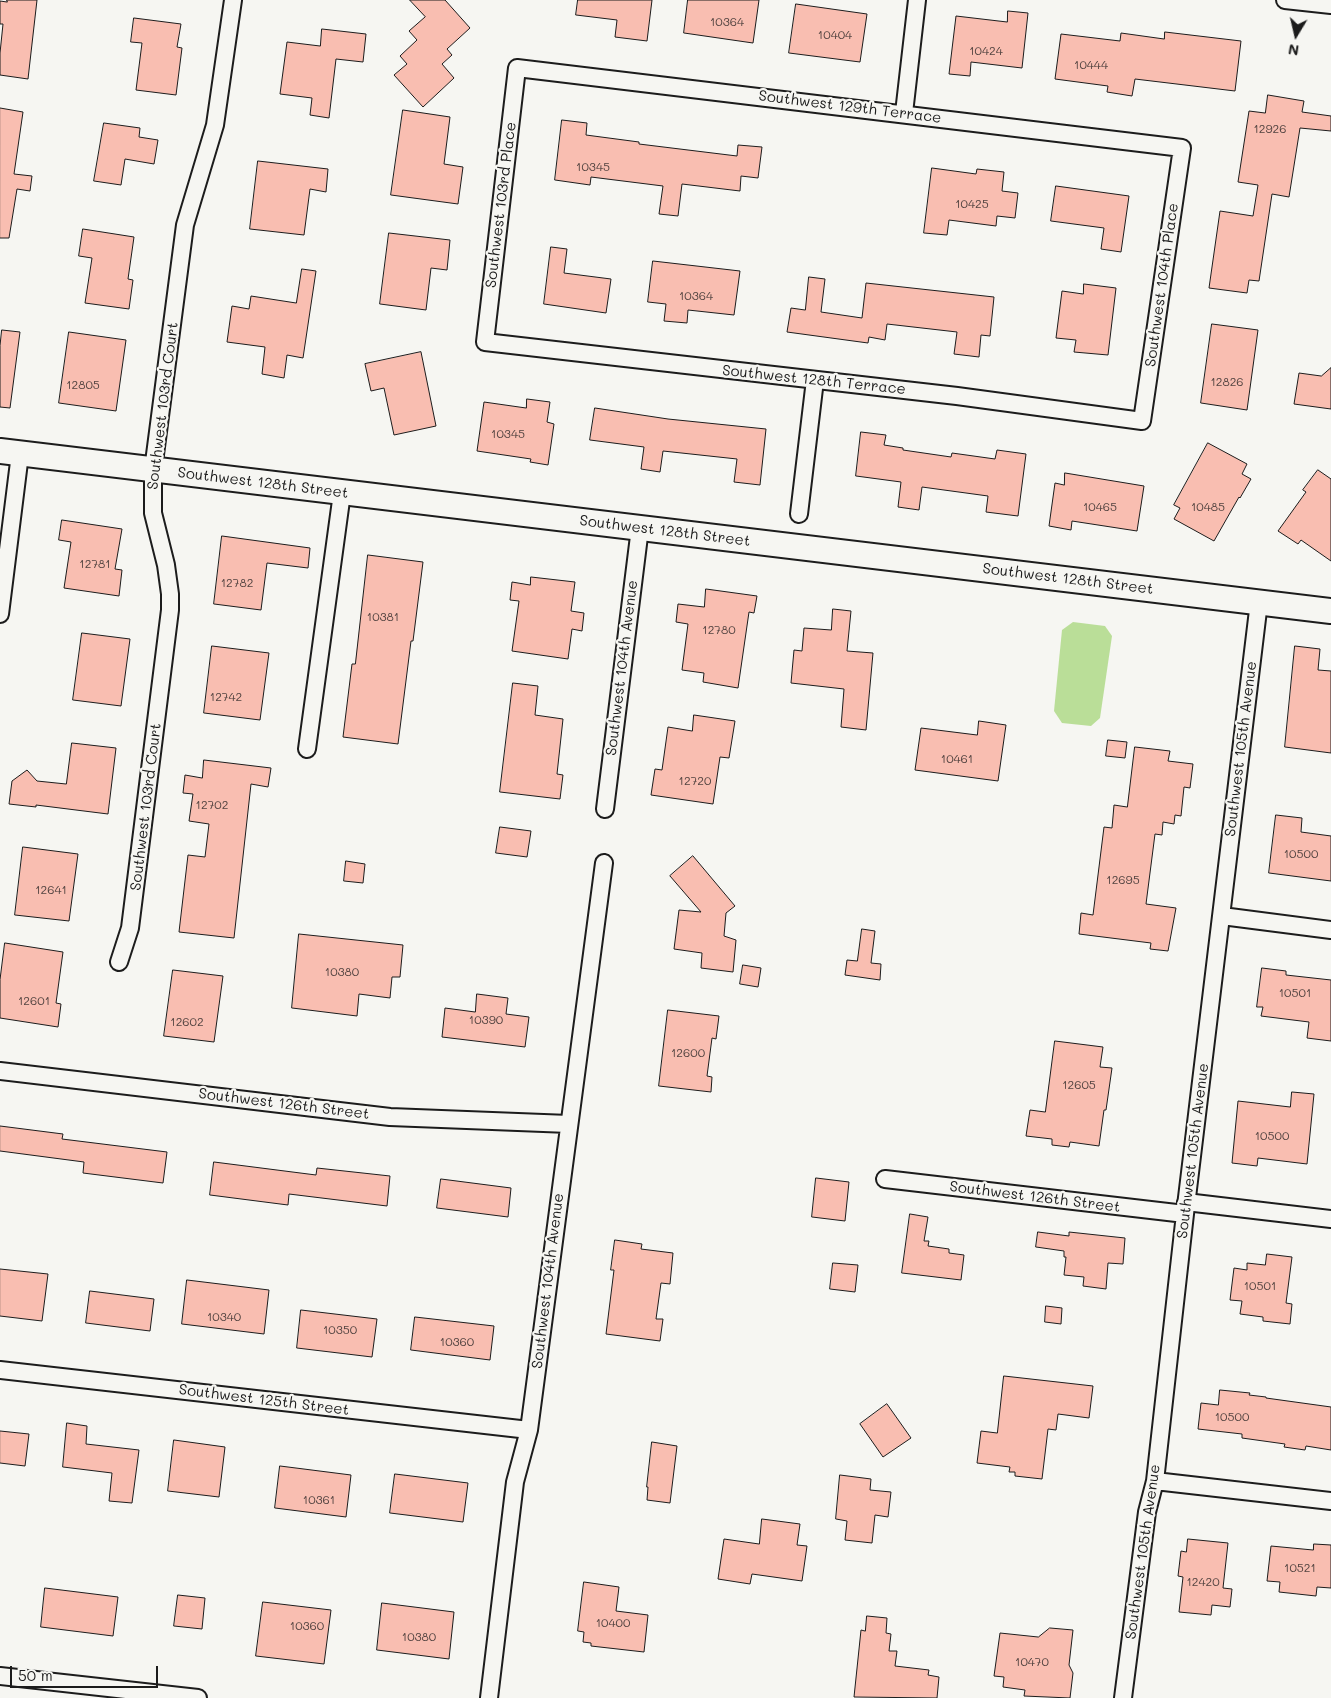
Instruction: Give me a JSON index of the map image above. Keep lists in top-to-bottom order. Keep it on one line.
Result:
{"streets":{"street":["Southwest 129th Terrace","Southwest 103rd Place","Southwest 104th Place","Southwest 128th Terrace","Southwest 103rd Court","Southwest 128th Street","Southwest 104th Avenue","Southwest 105th Avenue","Southwest 126th Street","Southwest 125th Street"]},"crossings":[["Southwest 129th Terrace","Southwest 103rd Place"],["Southwest 129th Terrace","Southwest 104th Place"],["Southwest 103rd Place","Southwest 128th Terrace"],["Southwest 104th Place","Southwest 128th Terrace"],["Southwest 103rd Court","Southwest 128th Street"],["Southwest 128th Street","Southwest 104th Avenue"],["Southwest 128th Street","Southwest 105th Avenue"],["Southwest 104th Avenue","Southwest 126th Street"],["Southwest 104th Avenue","Southwest 125th Street"],["Southwest 105th Avenue","Southwest 126th Street"]],"house_numbers":["10364","10404","10424","10444","12926","10345","10425","10364","12826","12805","10345","10465","10485","12781","12782","10381","12780","12742","10461","12720","12702","10500","12695","12641","10380","10501","12601","10390","12602","12600","12605","10500","10501","10340","10350","10360","10500","10361","10521","12420","10400","10360","10380","10470"],"scale_bar":"50 m","north":"bottom"}
